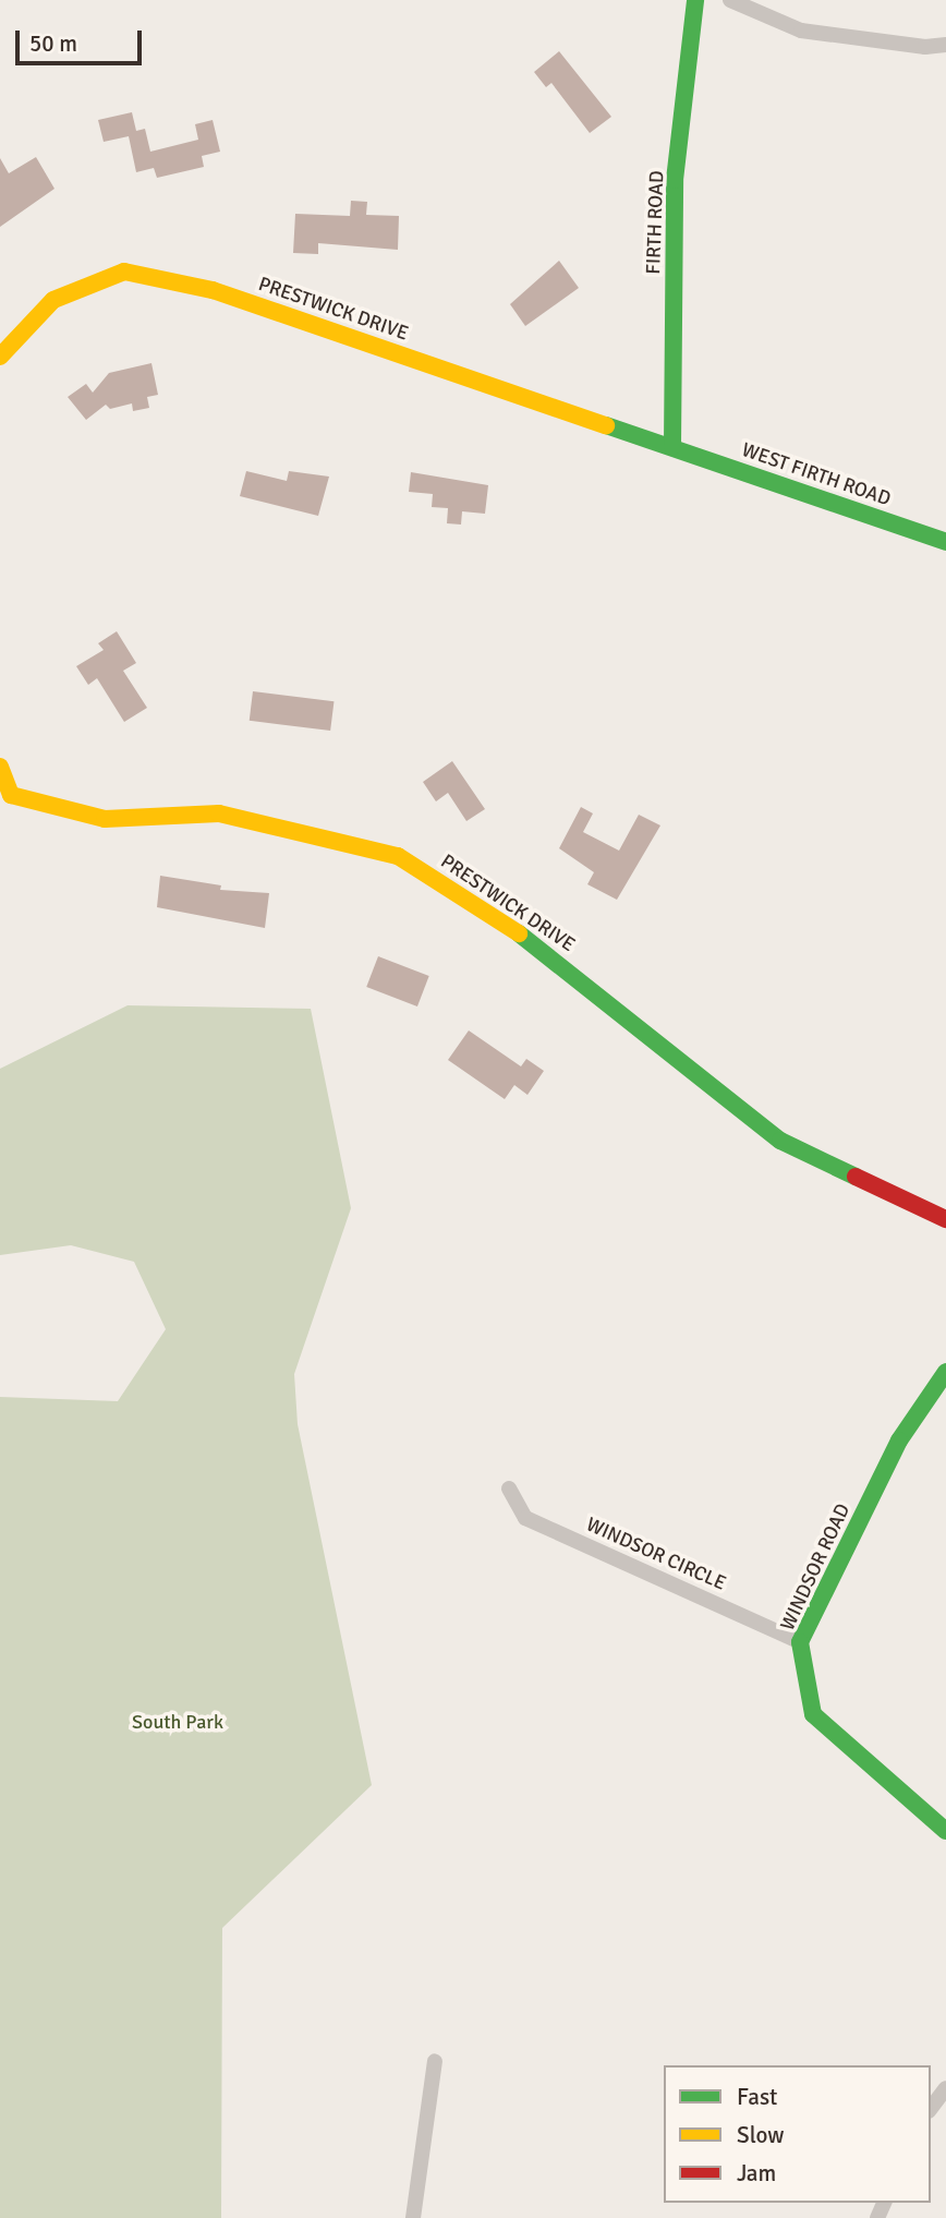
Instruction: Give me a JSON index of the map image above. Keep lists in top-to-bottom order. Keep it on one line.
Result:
{"streets":{"street":["FIRTH ROAD","PRESTWICK DRIVE","WEST FIRTH ROAD","WINDSOR CIRCLE","WINDSOR ROAD"]},"crossings":[["FIRTH ROAD","PRESTWICK DRIVE"],["FIRTH ROAD","WEST FIRTH ROAD"],["PRESTWICK DRIVE","WEST FIRTH ROAD"],["WINDSOR CIRCLE","WINDSOR ROAD"]],"parks":["South Park"],"legend":["Fast","Slow","Jam"],"scale_bar":"50 m"}
